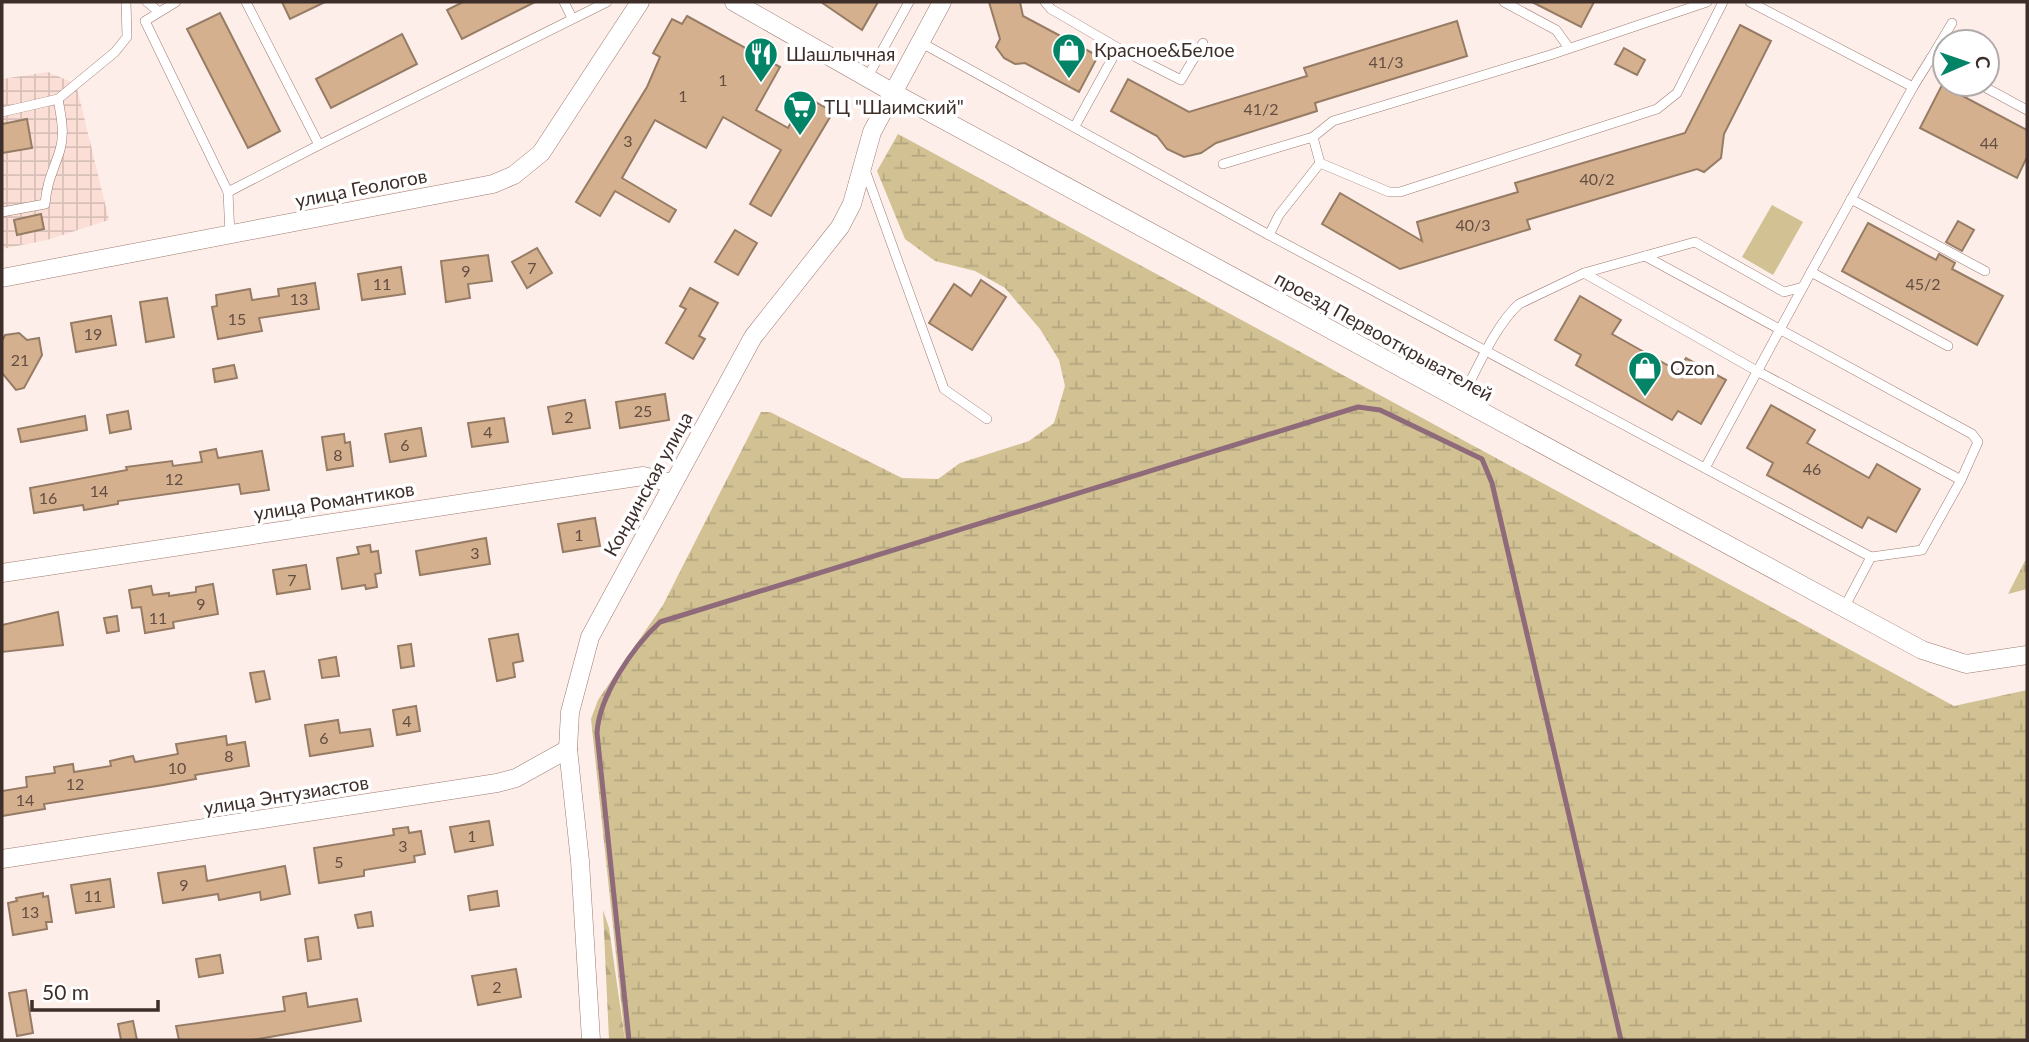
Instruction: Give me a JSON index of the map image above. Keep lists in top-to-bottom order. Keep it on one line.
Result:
{"streets":{"street":["улица Геологов","проезд Первооткрывателей","Кондинская улица","улица Романтиков","улица Энтузиастов"]},"crossings":[["проезд Первооткрывателей","Кондинская улица"],["Кондинская улица","улица Романтиков"],["Кондинская улица","улица Энтузиастов"]],"places":{"shop":["Красное&Белое","Ozon"],"restaurant":["Шашлычная"],"supermarket":["ТЦ \"Шаимский\""]},"house_numbers":["41/3","1","1","41/2","3","44","40/2","40/3","7","9","11","45/2","13","15","19","21","25","2","4","6","8","46","12","14","16","1","3","7","9","11","4","6","8","10","12","14","1","3","5","9","11","13","2"],"scale_bar":"50 m","north":"right"}
